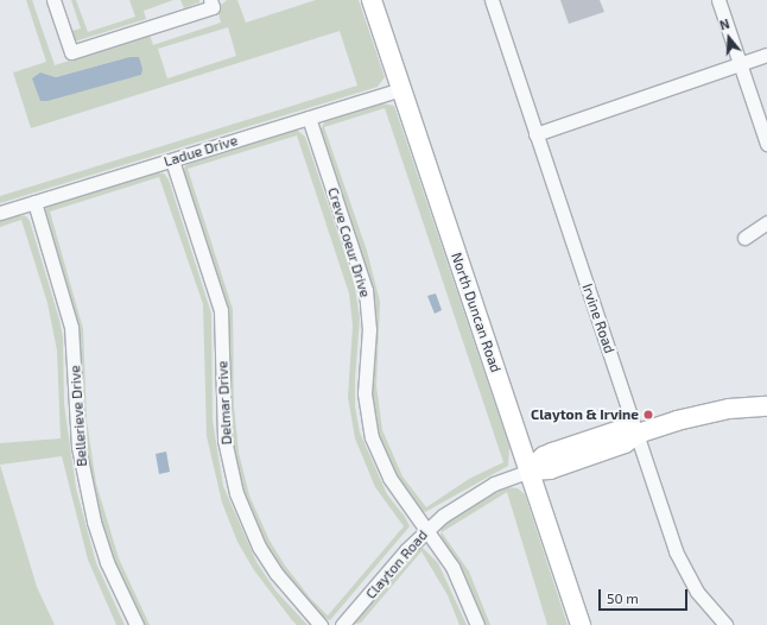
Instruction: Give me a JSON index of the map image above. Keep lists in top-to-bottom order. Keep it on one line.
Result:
{"streets":{"main road":["North Duncan Road"],"street":["Ladue Drive","Creve Coeur Drive","Irvine Road","Delmar Drive","Bellerieve Drive","Clayton Road"]},"crossings":[["Ladue Drive","Creve Coeur Drive"],["Ladue Drive","North Duncan Road"],["Ladue Drive","Delmar Drive"],["Ladue Drive","Bellerieve Drive"],["Creve Coeur Drive","Clayton Road"],["North Duncan Road","Clayton Road"]],"places":["Clayton & Irvine"],"scale_bar":"50 m","north":"top"}
